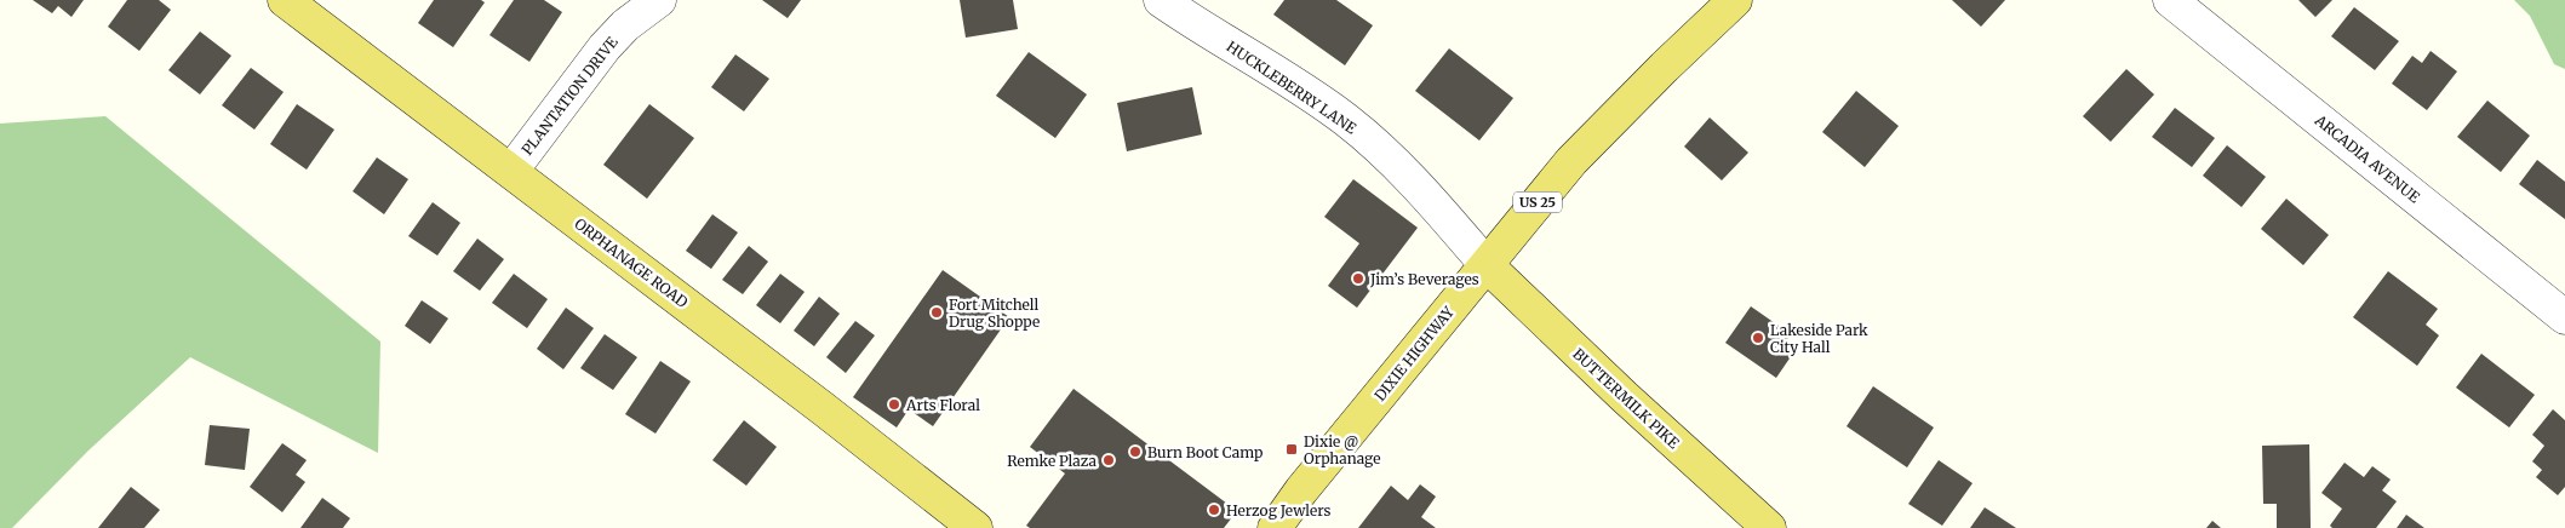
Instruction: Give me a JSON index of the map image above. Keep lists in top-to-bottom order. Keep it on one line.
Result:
{"streets":{"main road":["US 25","ORPHANAGE ROAD","DIXIE HIGHWAY","BUTTERMILK PIKE"],"street":["HUCKLEBERRY LANE","PLANTATION DRIVE","ARCADIA AVENUE"]},"crossings":[["HUCKLEBERRY LANE","DIXIE HIGHWAY"],["HUCKLEBERRY LANE","BUTTERMILK PIKE"],["PLANTATION DRIVE","ORPHANAGE ROAD"],["DIXIE HIGHWAY","BUTTERMILK PIKE"]],"places":{"other":["Jim’s Beverages","Fort Mitchell Drug Shoppe","Lakeside Park City Hall","Arts Floral","Burn Boot Camp","Remke Plaza","Herzog Jewlers"],"transit":["Dixie @ Orphanage"]}}
